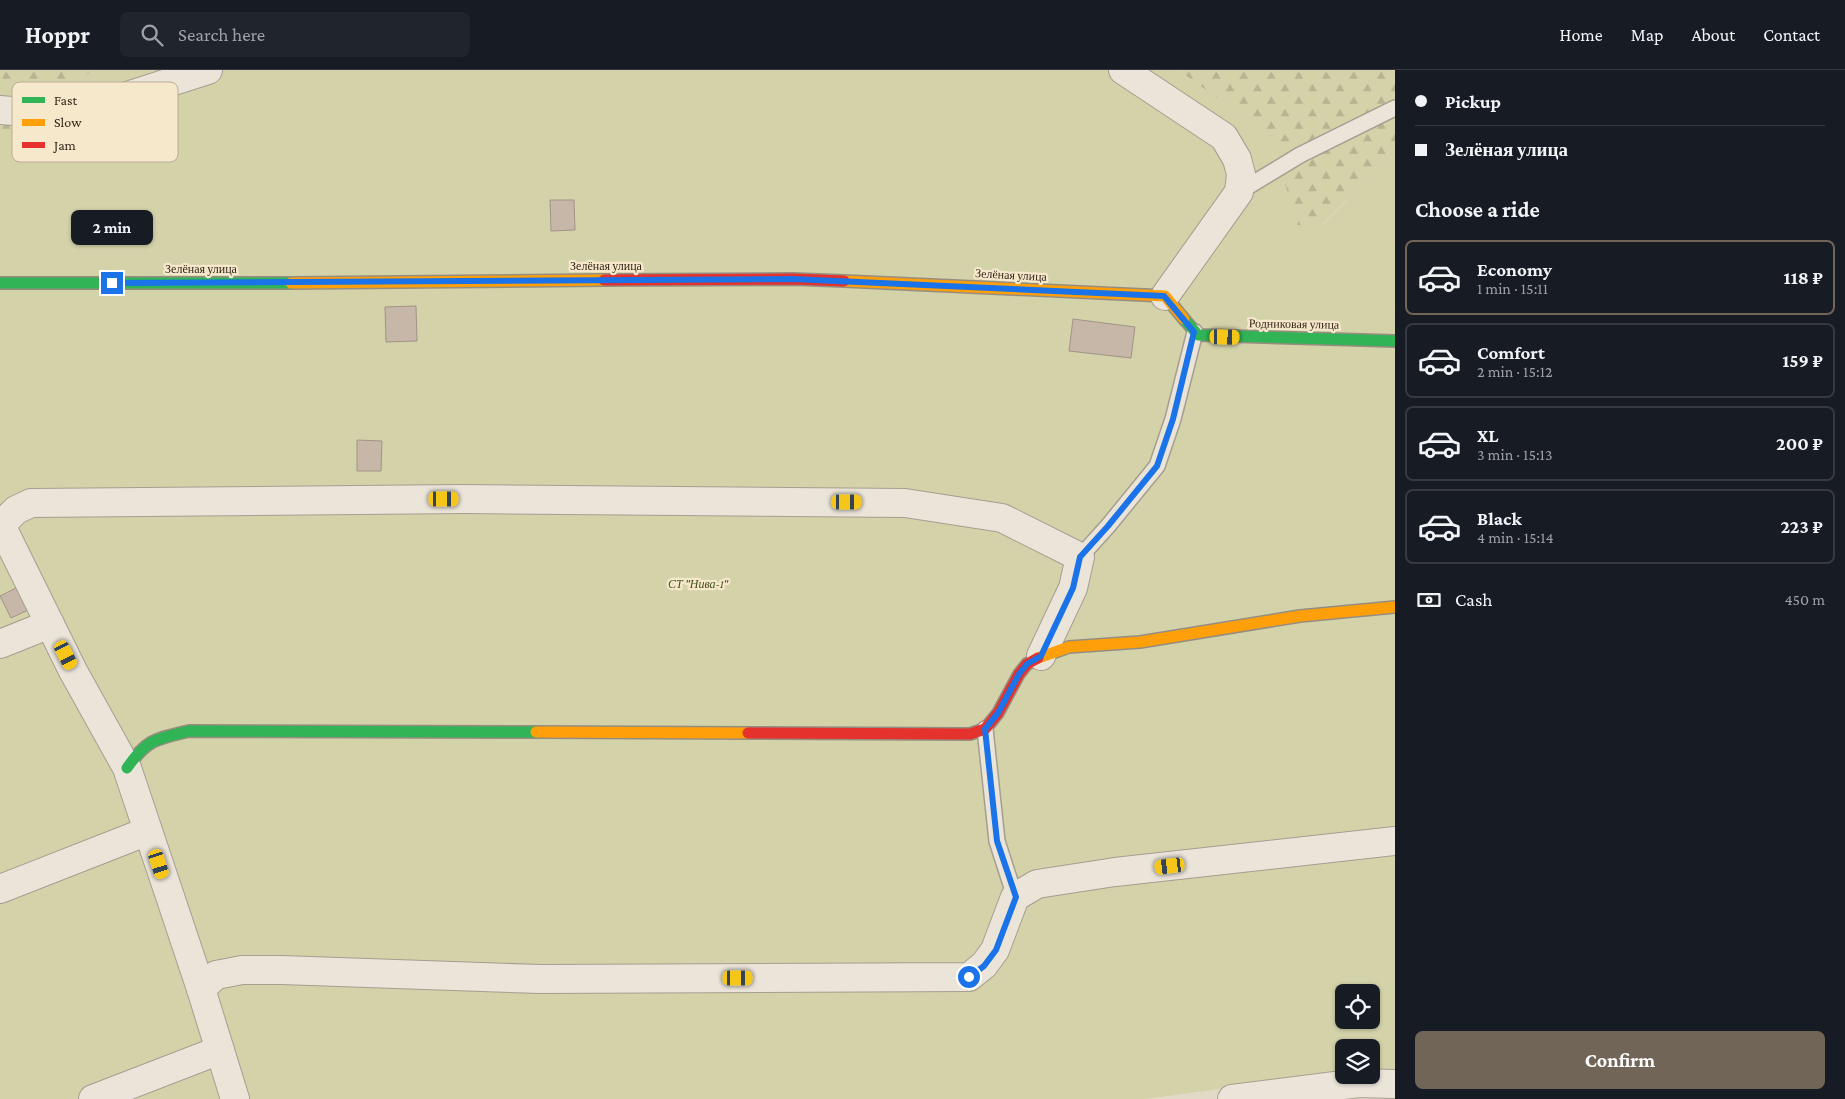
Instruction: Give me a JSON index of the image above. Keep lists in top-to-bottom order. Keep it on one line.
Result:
{"streets":{"street":["Зелёная улица","Родниковая улица"]},"parks":["СТ \"Нива-1\""],"legend":["Fast","Slow","Jam"],"page":{"header":"Hoppr","search":"Search here","nav":["Home","Map","About","Contact"],"banner":["Pickup","Зелёная улица"],"heading":"Choose a ride","bubble":"2 min","list":[{"name":"Economy","note":"1 min · 15:11","value":"118 ₽"},{"name":"Comfort","note":"2 min · 15:12","value":"159 ₽"},{"name":"XL","note":"3 min · 15:13","value":"200 ₽"},{"name":"Black","note":"4 min · 15:14","value":"223 ₽"}],"pay":["Cash","450 m"],"buttons":"Confirm"}}
